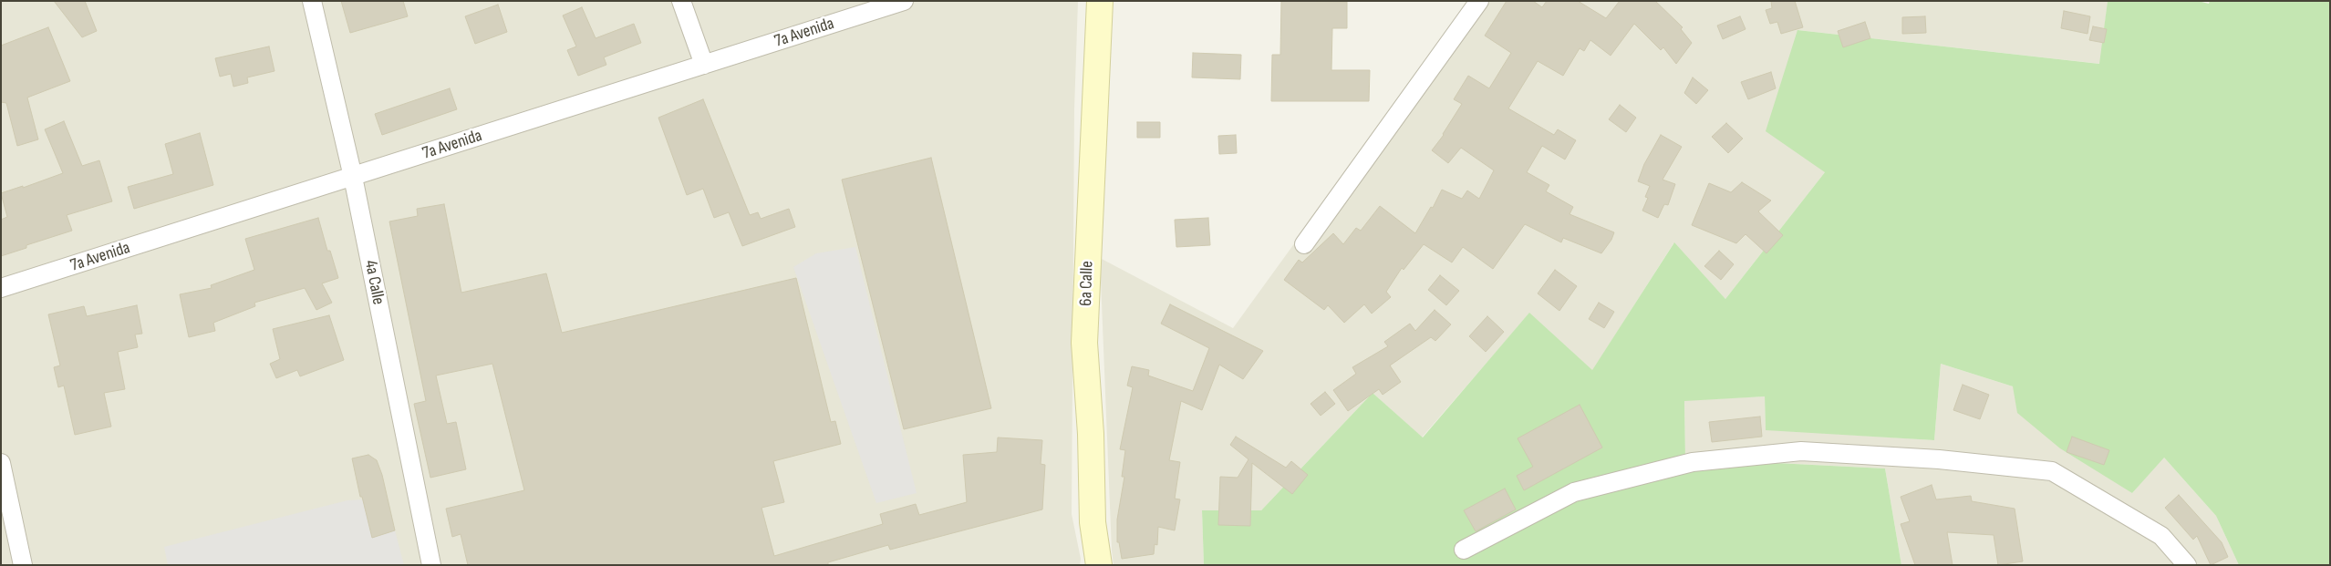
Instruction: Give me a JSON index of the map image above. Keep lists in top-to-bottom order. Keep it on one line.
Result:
{"streets":{"main road":["6a Calle"],"street":["7a Avenida","4a Calle"]},"crossings":[["7a Avenida","4a Calle"]]}
